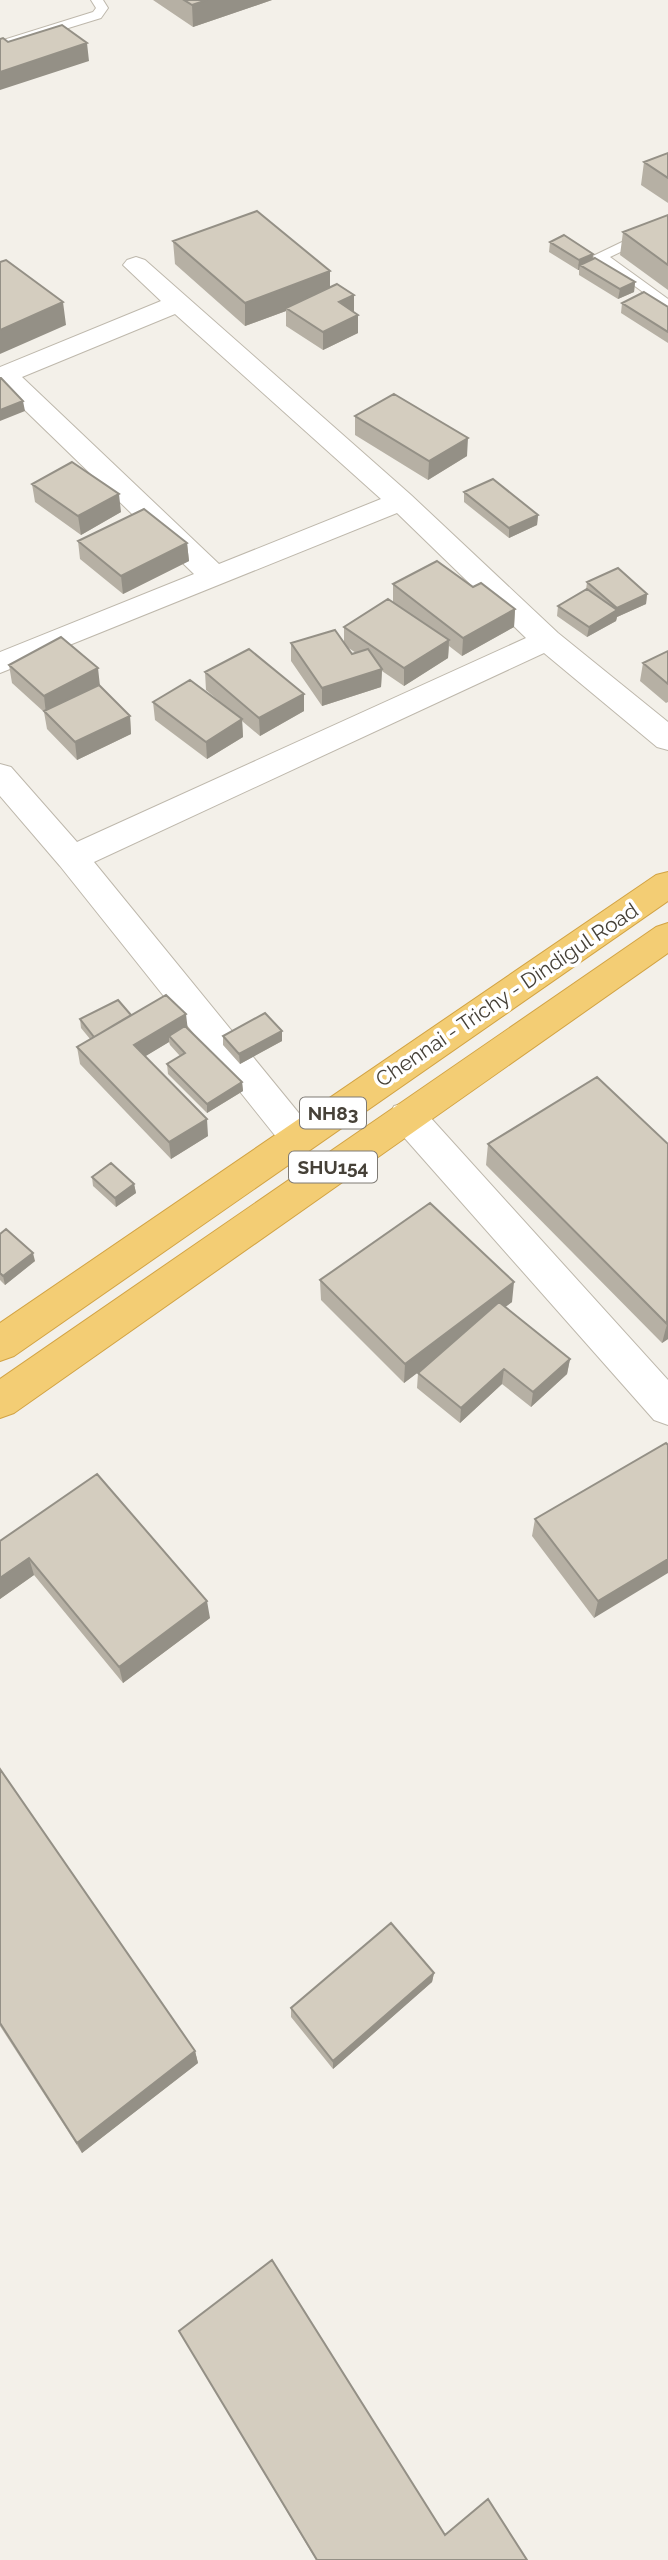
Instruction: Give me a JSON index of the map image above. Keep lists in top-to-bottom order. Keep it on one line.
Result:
{"streets":{"highway":["Chennai - Trichy - Dindigul Road","NH83","SHU154"]}}
